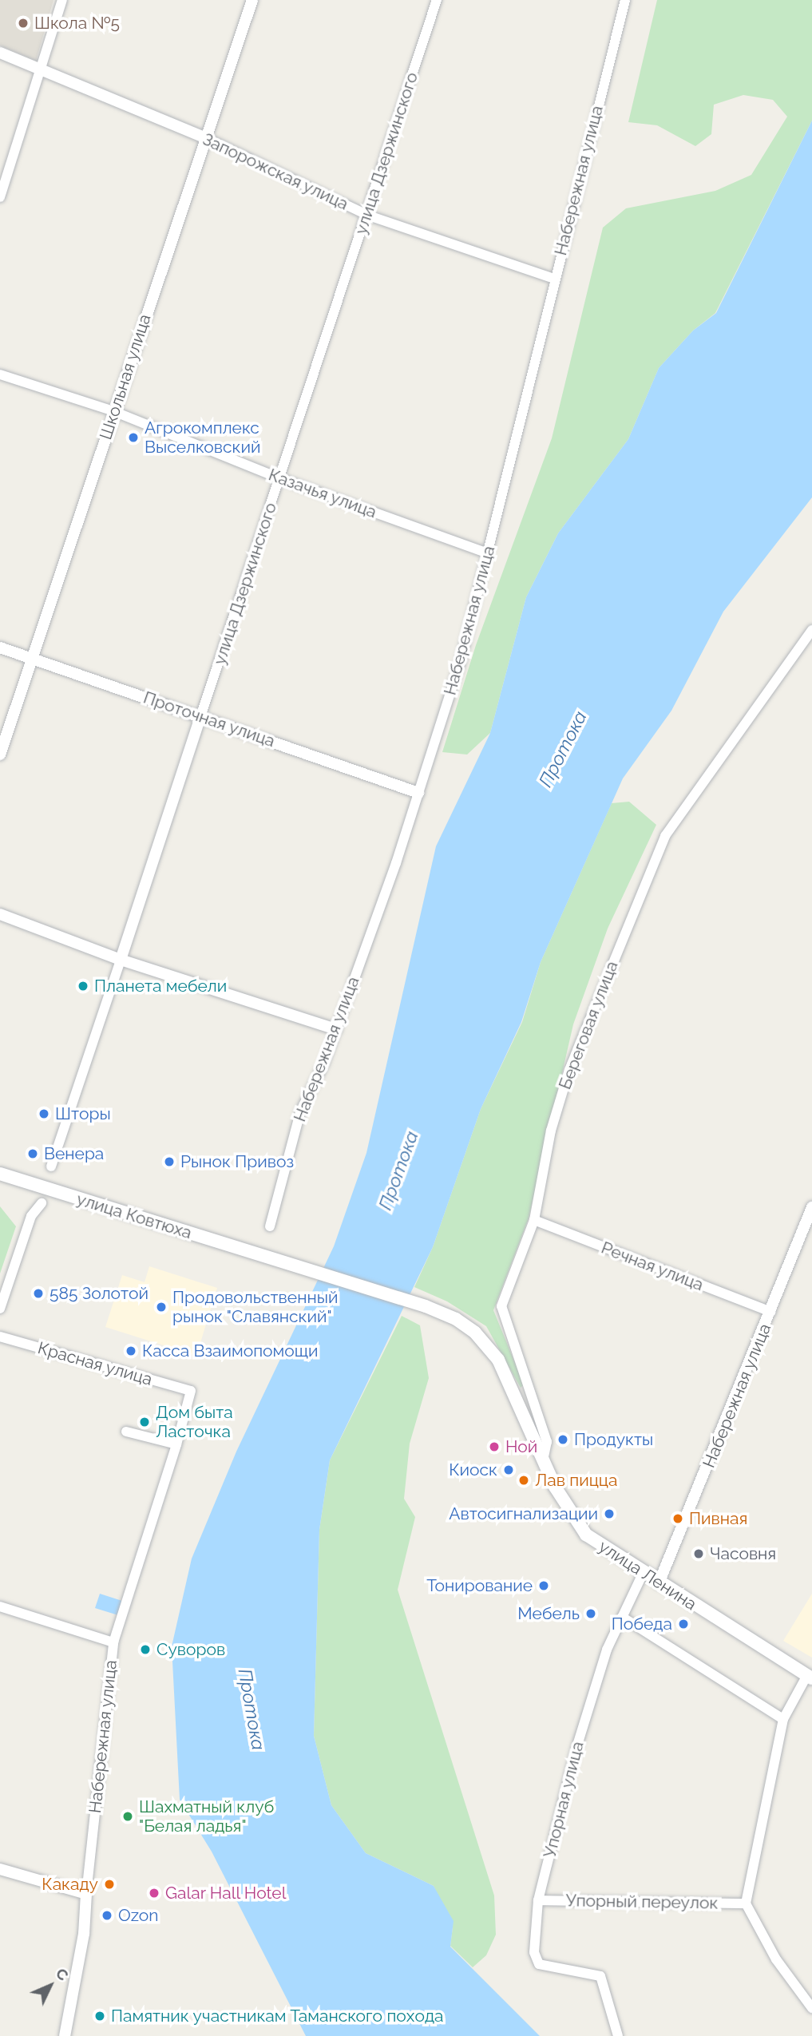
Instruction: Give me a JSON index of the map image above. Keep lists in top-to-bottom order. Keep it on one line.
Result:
{"streets":{"main road":["улица Ковтюха","улица Ленина"],"street":["улица Дзержинского","Запорожская улица","Набережная улица","Школьная улица","Казачья улица","Проточная улица","Береговая улица","Речная улица","Красная улица","Упорная улица","Упорный переулок"]},"crossings":[["улица Дзержинского","Запорожская улица"],["улица Дзержинского","Казачья улица"],["улица Дзержинского","Проточная улица"],["Запорожская улица","Набережная улица"],["Запорожская улица","Школьная улица"],["Набережная улица","Казачья улица"],["Набережная улица","Проточная улица"],["Набережная улица","Речная улица"],["Набережная улица","Красная улица"],["Набережная улица","улица Ленина"],["Школьная улица","Казачья улица"],["Школьная улица","Проточная улица"],["Береговая улица","Речная улица"],["Береговая улица","улица Ленина"],["улица Ковтюха","улица Ленина"],["улица Ленина","Упорная улица"],["Упорная улица","Упорный переулок"]],"water":["Протока"],"places":["Школа №5","Агрокомплекс Выселковский","Планета мебели","Шторы","Венера","Рынок Привоз","585 Золотой","Продовольственный рынок \"Славянский\"","Касса Взаимопомощи","Дом быта Ласточка","Продукты","Ной","Киоск","Лав пицца","Автосигнализации","Пивная","Часовня","Тонирование","Мебель","Победа","Суворов","Шахматный клуб \"Белая ладья\"","Какаду","Galar Hall Hotel","Ozon","Памятник участникам Таманского похода"],"north":"top right"}
